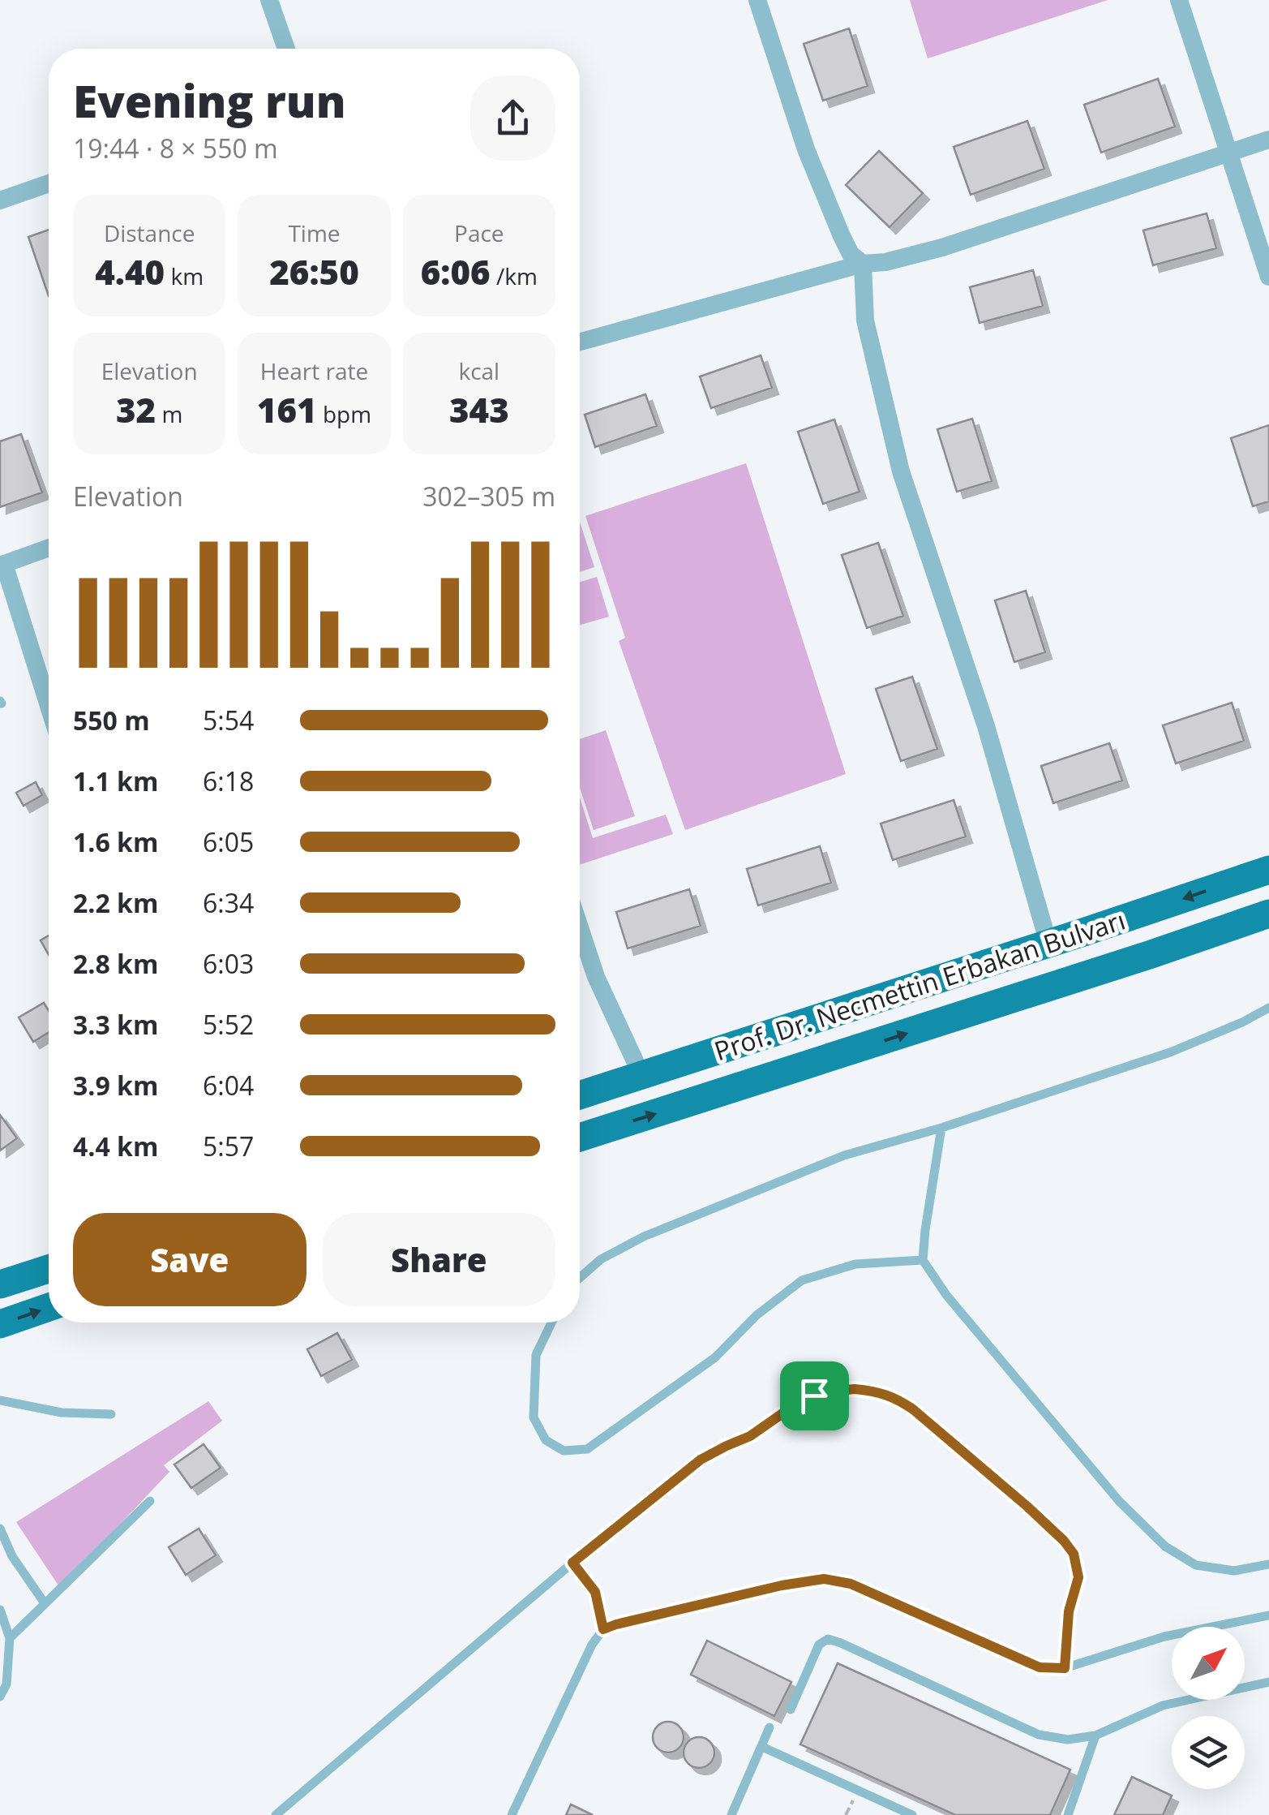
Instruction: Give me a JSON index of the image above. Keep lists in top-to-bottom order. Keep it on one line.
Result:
{"streets":{"main road":["Prof. Dr. Necmettin Erbakan Bulvarı"]},"north":"top right","page":{"heading":["Evening run","19:44 · 8 × 550 m"],"stats":[["Distance","4.40 km"],["Time","26:50"],["Pace","6:06 /km"],["Elevation","32 m"],["Heart rate","161 bpm"],["kcal","343"]],"chart":["Elevation","302–305 m"],"list":[{"name":"550 m","note":"5:54"},{"name":"1.1 km","note":"6:18"},{"name":"1.6 km","note":"6:05"},{"name":"2.2 km","note":"6:34"},{"name":"2.8 km","note":"6:03"},{"name":"3.3 km","note":"5:52"},{"name":"3.9 km","note":"6:04"},{"name":"4.4 km","note":"5:57"}],"buttons":["Save","Share"]}}
